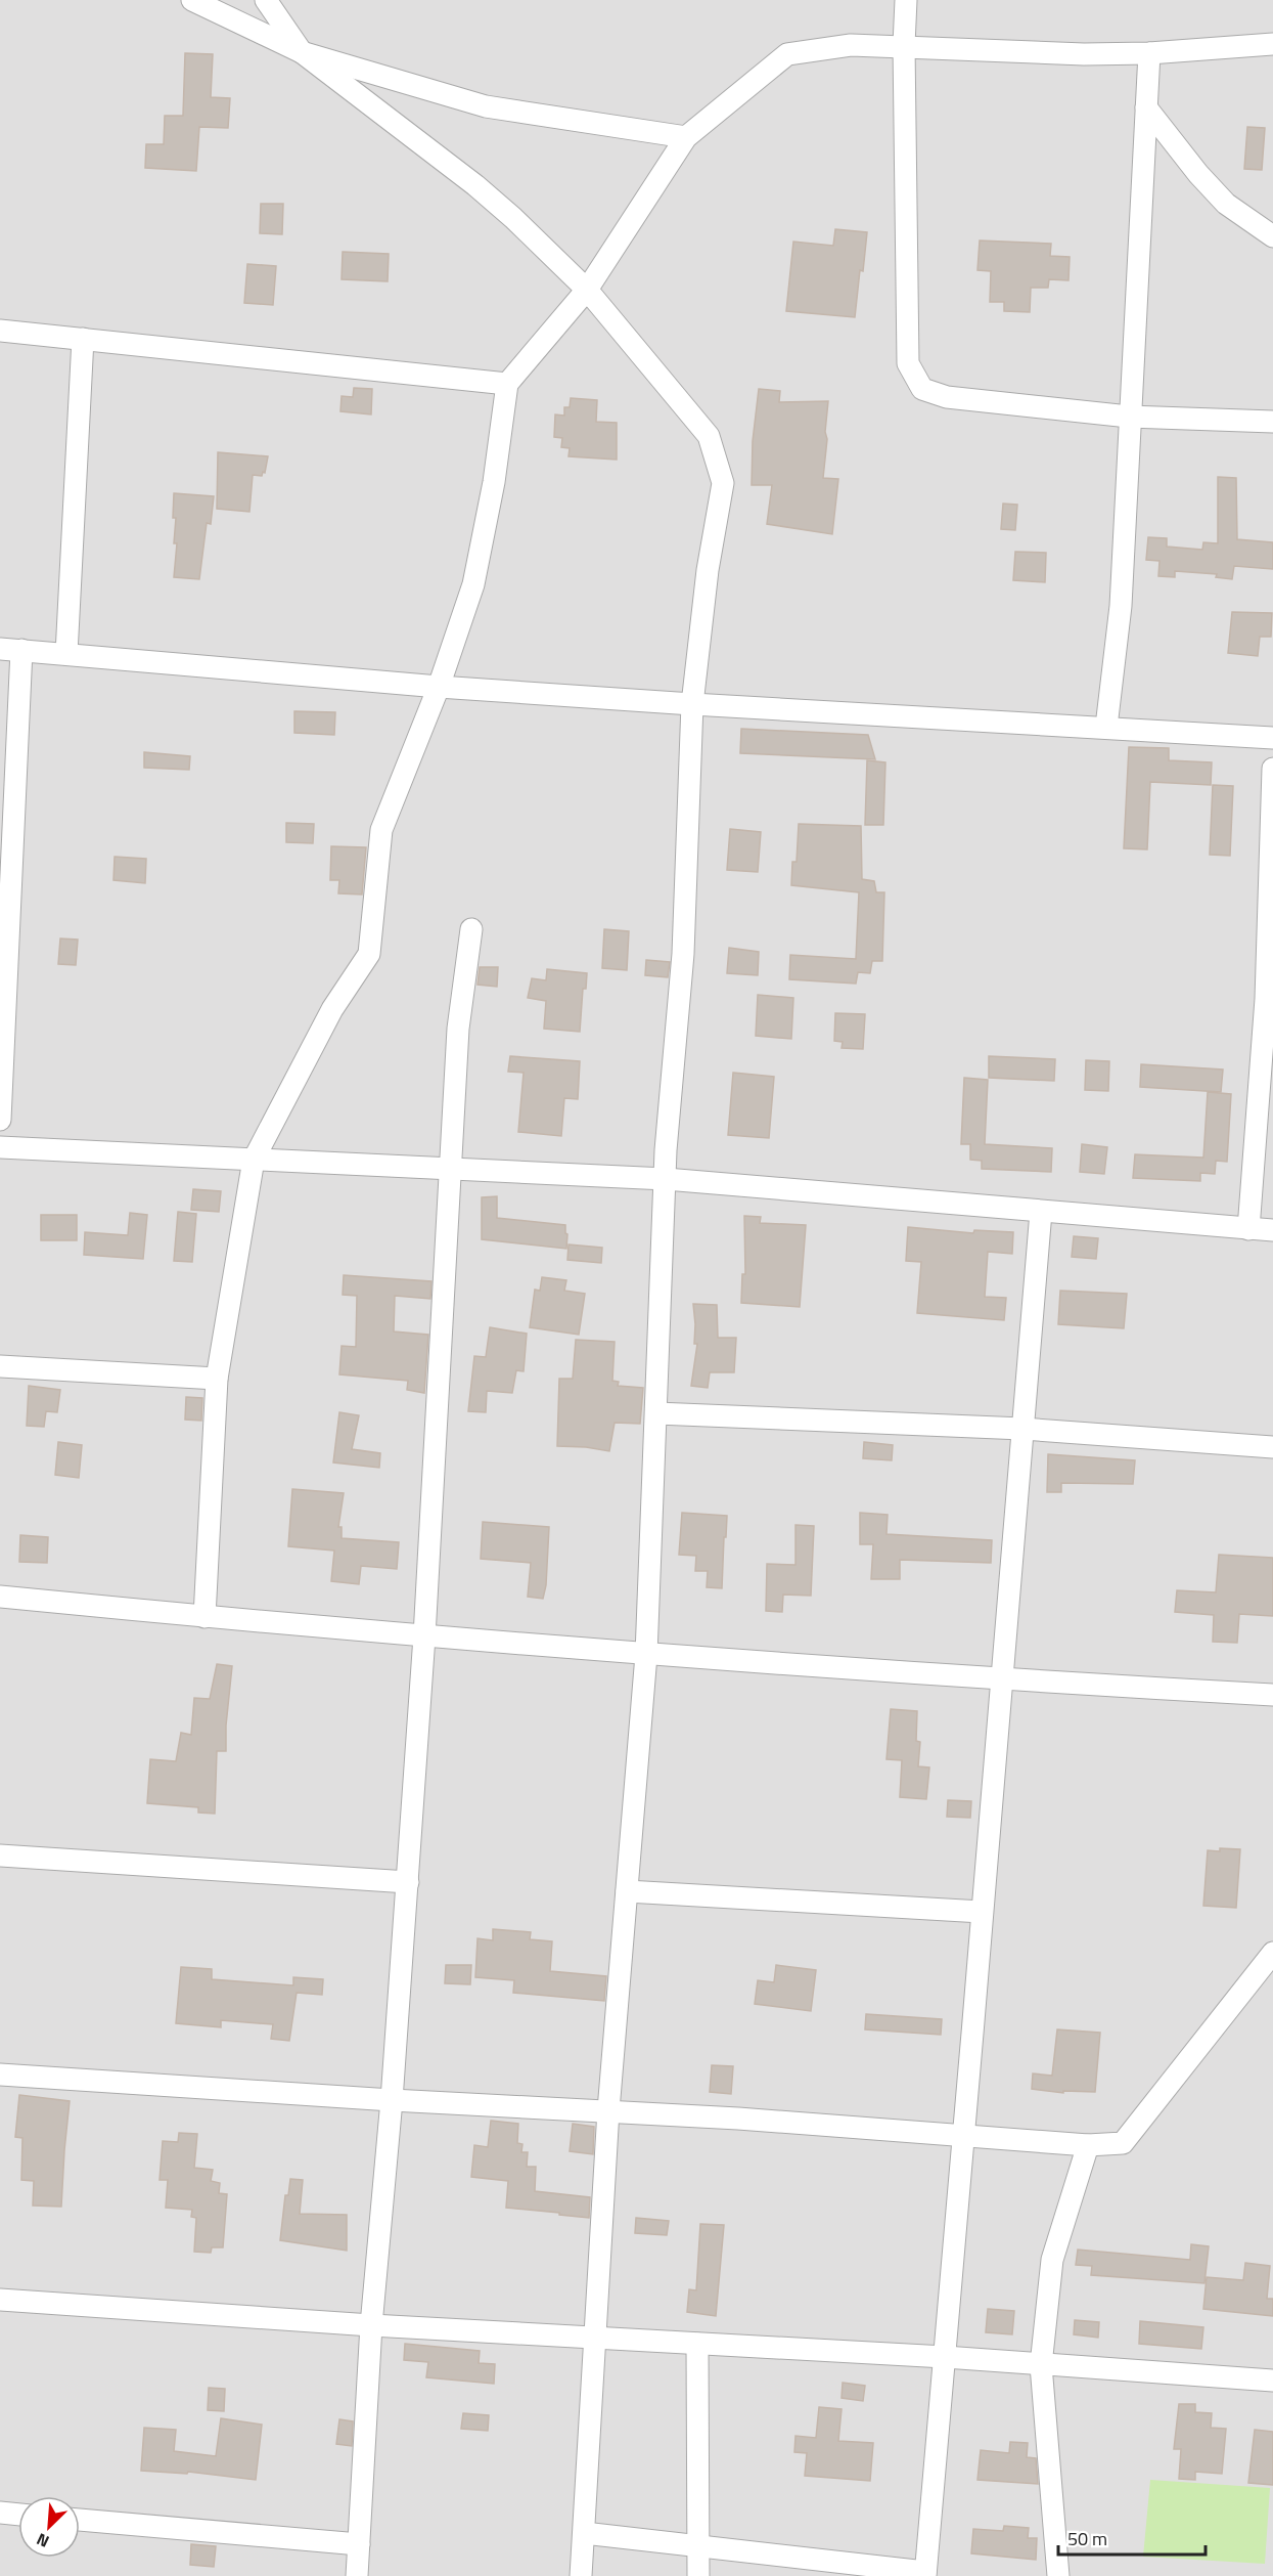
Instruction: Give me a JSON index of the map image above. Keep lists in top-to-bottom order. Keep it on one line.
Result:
{"scale_bar":"50 m","north":"bottom left"}
